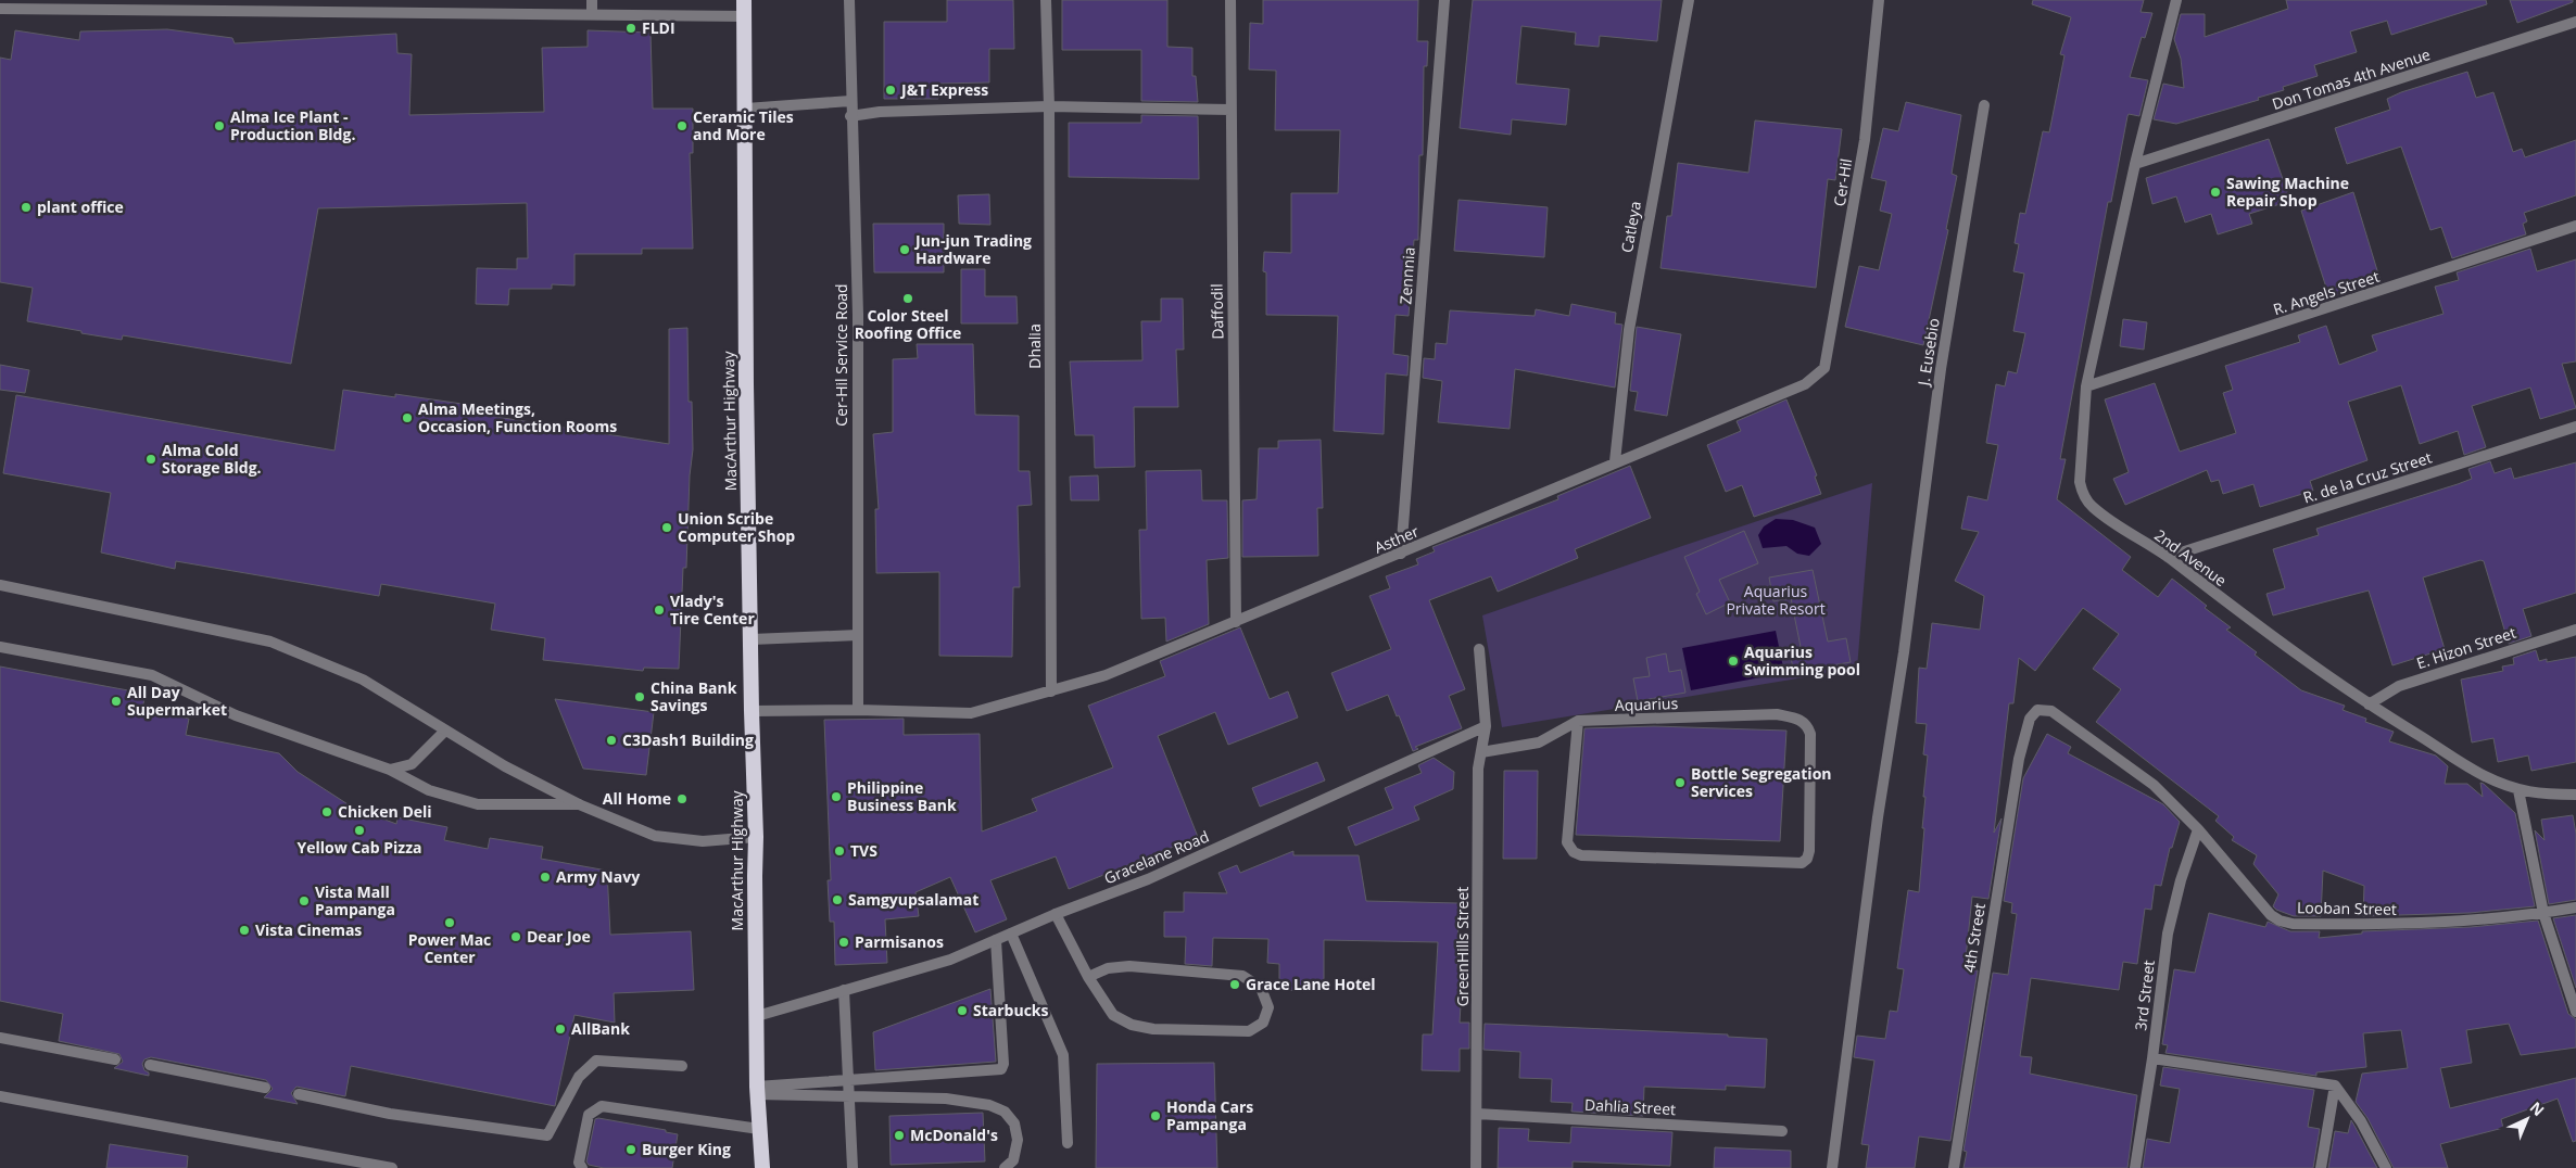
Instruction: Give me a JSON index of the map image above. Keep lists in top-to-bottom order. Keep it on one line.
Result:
{"streets":{"highway":["MacArthur Highway"],"street":["Don Tomas 4th Avenue","Cer-Hil","Catleya","Zennnia","R. Angels Street","Daffodil","Dhalia","J. Eusebio","Cer-Hil Service Road","R. de la Cruz Street","Asther","2nd Avenue","E. Hizon Street","Aquarius","Gracelane Road","Looban Street","4th Street","GreenHills Street","3rd Street","Dahlia Street"]},"crossings":[["Don Tomas 4th Avenue","2nd Avenue"],["Cer-Hil","Asther"],["Catleya","Asther"],["Zennnia","Asther"],["R. Angels Street","2nd Avenue"],["Daffodil","Asther"],["Dhalia","Asther"],["Cer-Hil Service Road","Asther"],["MacArthur Highway","Asther"],["MacArthur Highway","Gracelane Road"],["R. de la Cruz Street","2nd Avenue"],["2nd Avenue","E. Hizon Street"],["Aquarius","GreenHills Street"],["Gracelane Road","GreenHills Street"],["Looban Street","4th Street"],["Looban Street","3rd Street"],["GreenHills Street","Dahlia Street"]],"parks":["Aquarius Private Resort"],"places":["FLDI","J&T Express","Alma Ice Plant - Production Bldg.","Ceramic Tiles and More","Sawing Machine Repair Shop","plant office","Jun-jun Trading Hardware","Color Steel Roofing Office","Alma Meetings, Occasion, Function Rooms","Alma Cold Storage Bldg.","Union Scribe Computer Shop","Vlady's Tire Center","Aquarius Swimming pool","China Bank Savings","All Day Supermarket","C3Dash1 Building","Bottle Segregation Services","Philippine Business Bank","All Home","Chicken Deli","Yellow Cab Pizza","TVS","Army Navy","Samgyupsalamat","Vista Mall Pampanga","Power Mac Center","Vista Cinemas","Dear Joe","Parmisanos","Grace Lane Hotel","Starbucks","AllBank","Honda Cars Pampanga","McDonald's","Burger King"],"north":"top right"}
